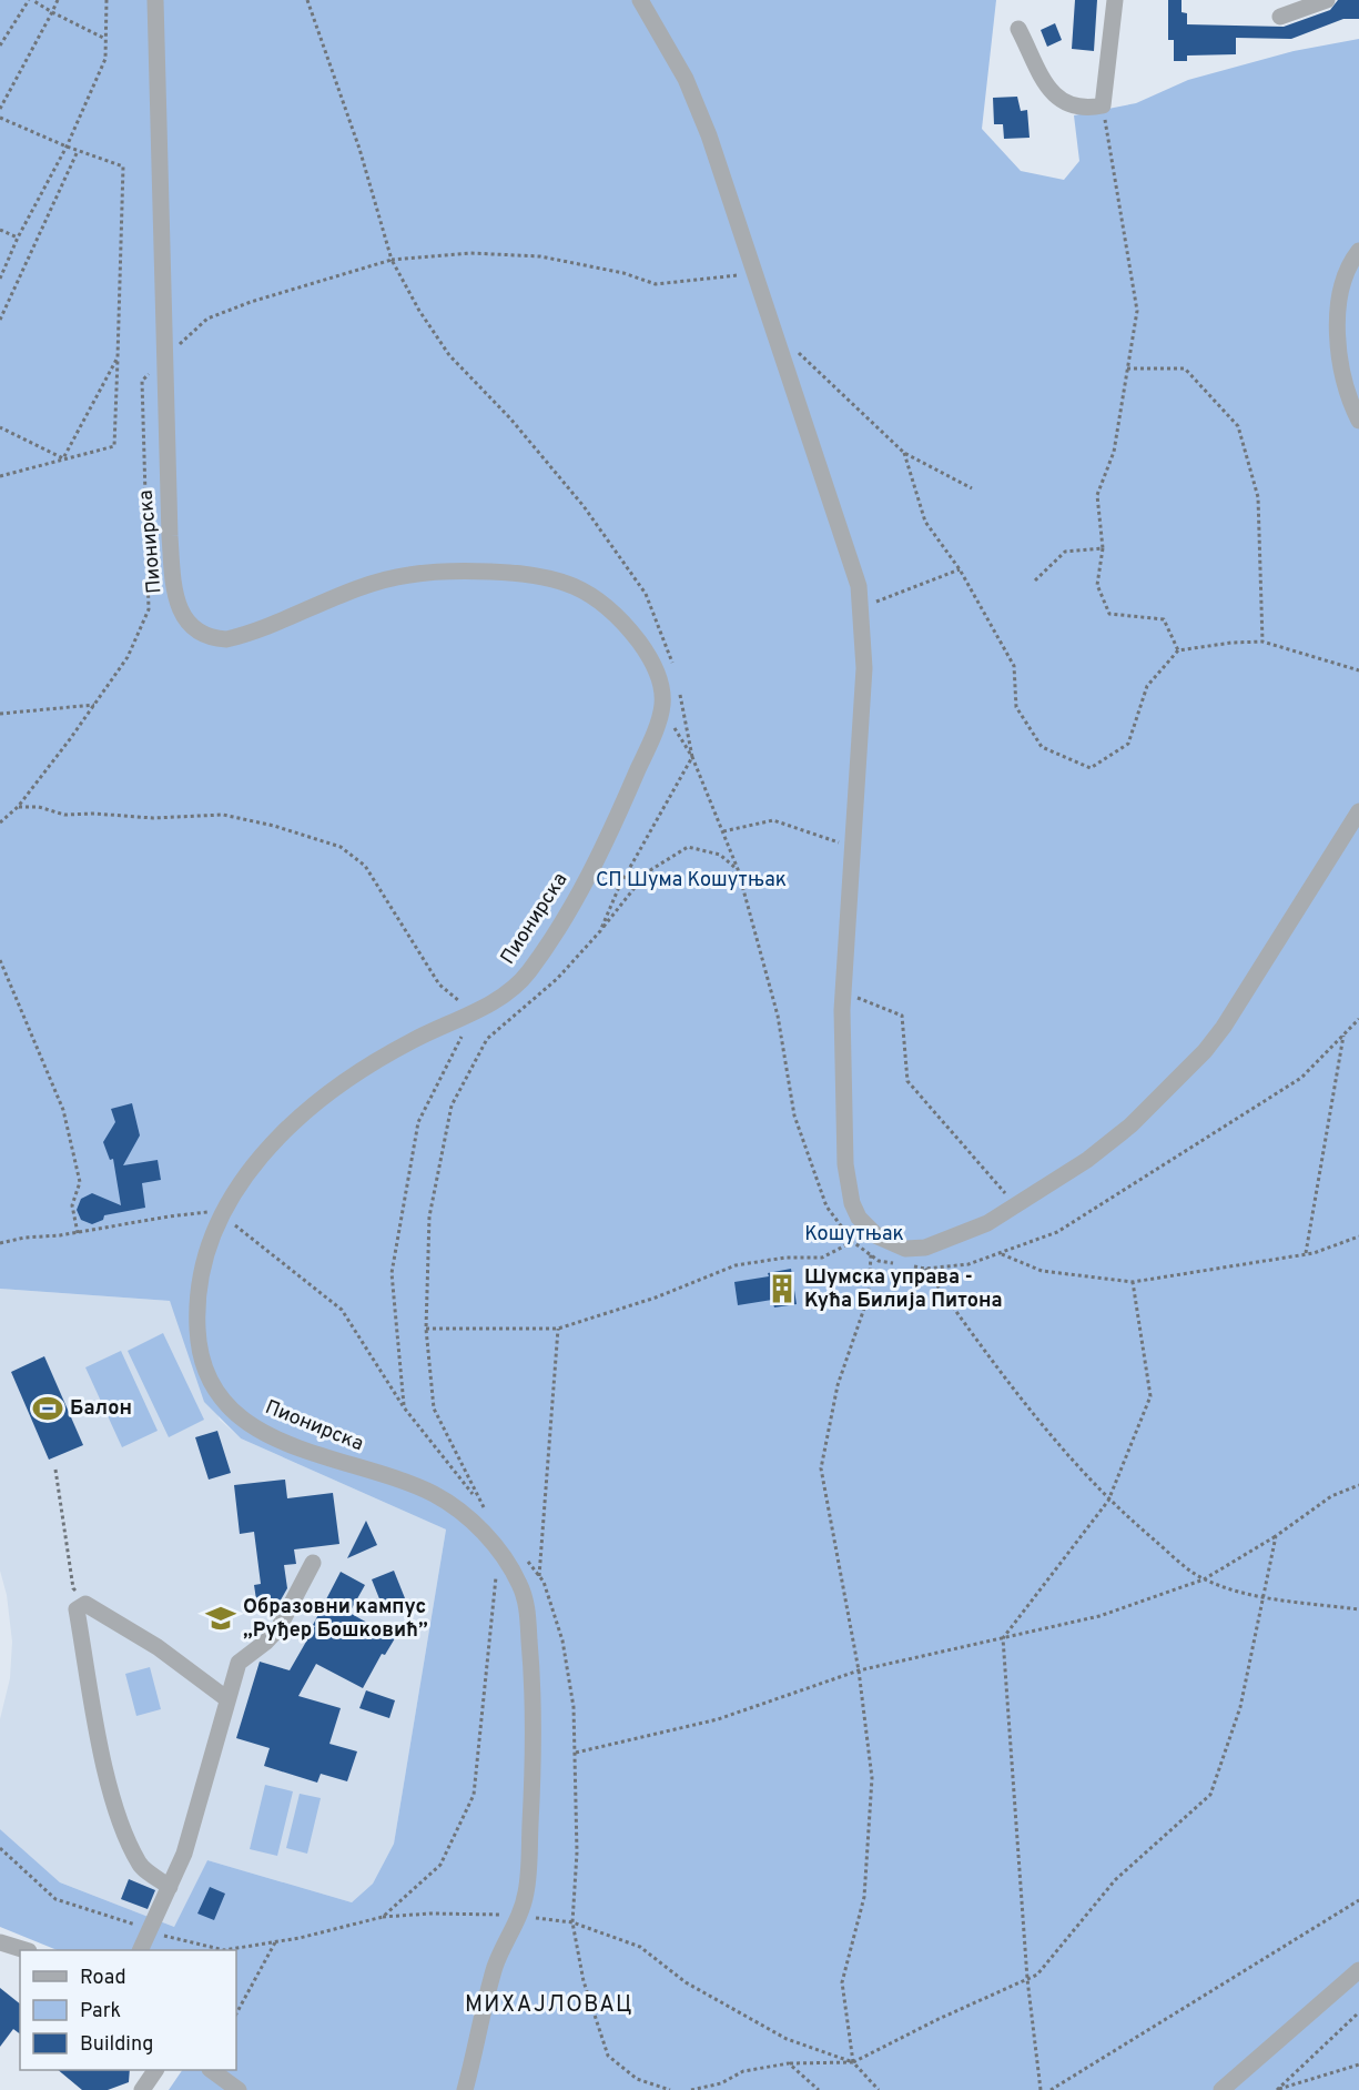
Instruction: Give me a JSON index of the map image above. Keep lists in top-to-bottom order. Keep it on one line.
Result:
{"streets":{"street":["Пионирска"]},"districts":["МИХАЈЛОВАЦ"],"parks":["СП Шума Кошутњак","Кошутњак"],"places":{"building":["Шумска управа - Кућа Билија Питона"],"sports":["Балон"],"school or university":["Образовни кампус „Руђер Бошковић”"]},"legend":["Road","Park","Building"]}
